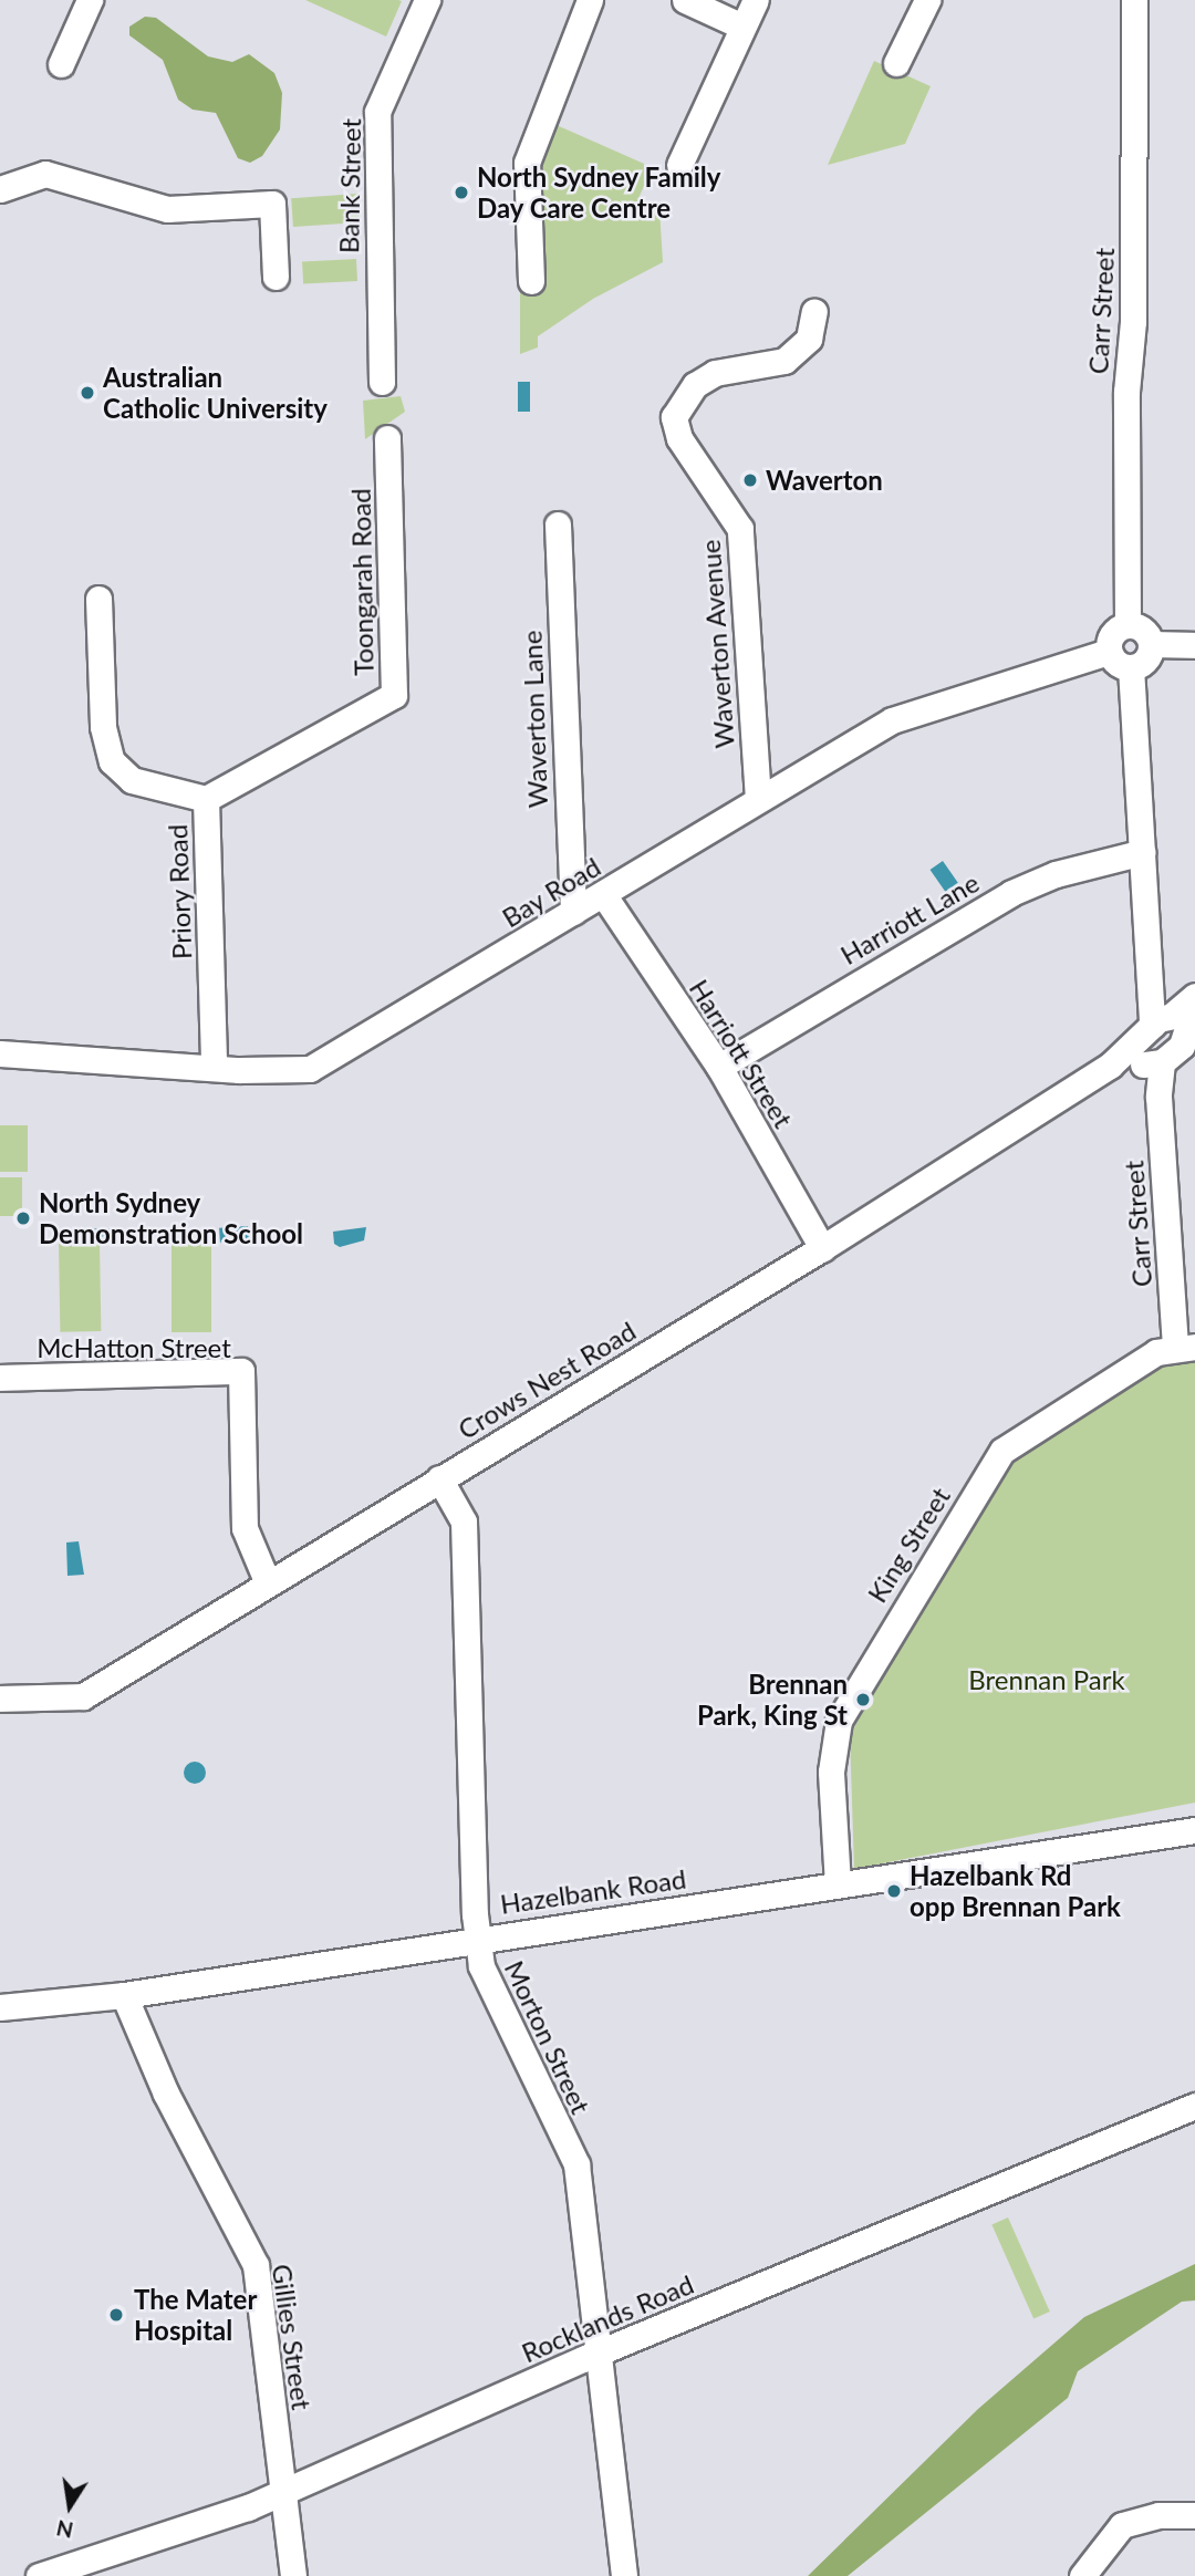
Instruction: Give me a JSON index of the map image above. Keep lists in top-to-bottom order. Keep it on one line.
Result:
{"streets":{"street":["Bank Street","Carr Street","Toongarah Road","Waverton Avenue","Waverton Lane","Priory Road","Bay Road","Harriott Lane","Harriott Street","McHatton Street","Crows Nest Road","King Street","Hazelbank Road","Morton Street","Rocklands Road","Gillies Street"]},"crossings":[["Carr Street","Bay Road"],["Carr Street","Crows Nest Road"],["Carr Street","King Street"],["Toongarah Road","Priory Road"],["Waverton Avenue","Bay Road"],["Waverton Lane","Bay Road"],["Priory Road","Bay Road"],["Bay Road","Harriott Street"],["Harriott Lane","Harriott Street"],["Harriott Street","Crows Nest Road"],["McHatton Street","Crows Nest Road"],["Crows Nest Road","Morton Street"],["King Street","Hazelbank Road"],["Hazelbank Road","Morton Street"],["Hazelbank Road","Gillies Street"],["Morton Street","Rocklands Road"],["Rocklands Road","Gillies Street"]],"parks":["Brennan Park"],"places":["North Sydney Family Day Care Centre","Australian Catholic University","Waverton","North Sydney Demonstration School","Brennan Park, King St","Hazelbank Rd opp Brennan Park","The Mater Hospital"],"north":"bottom"}
